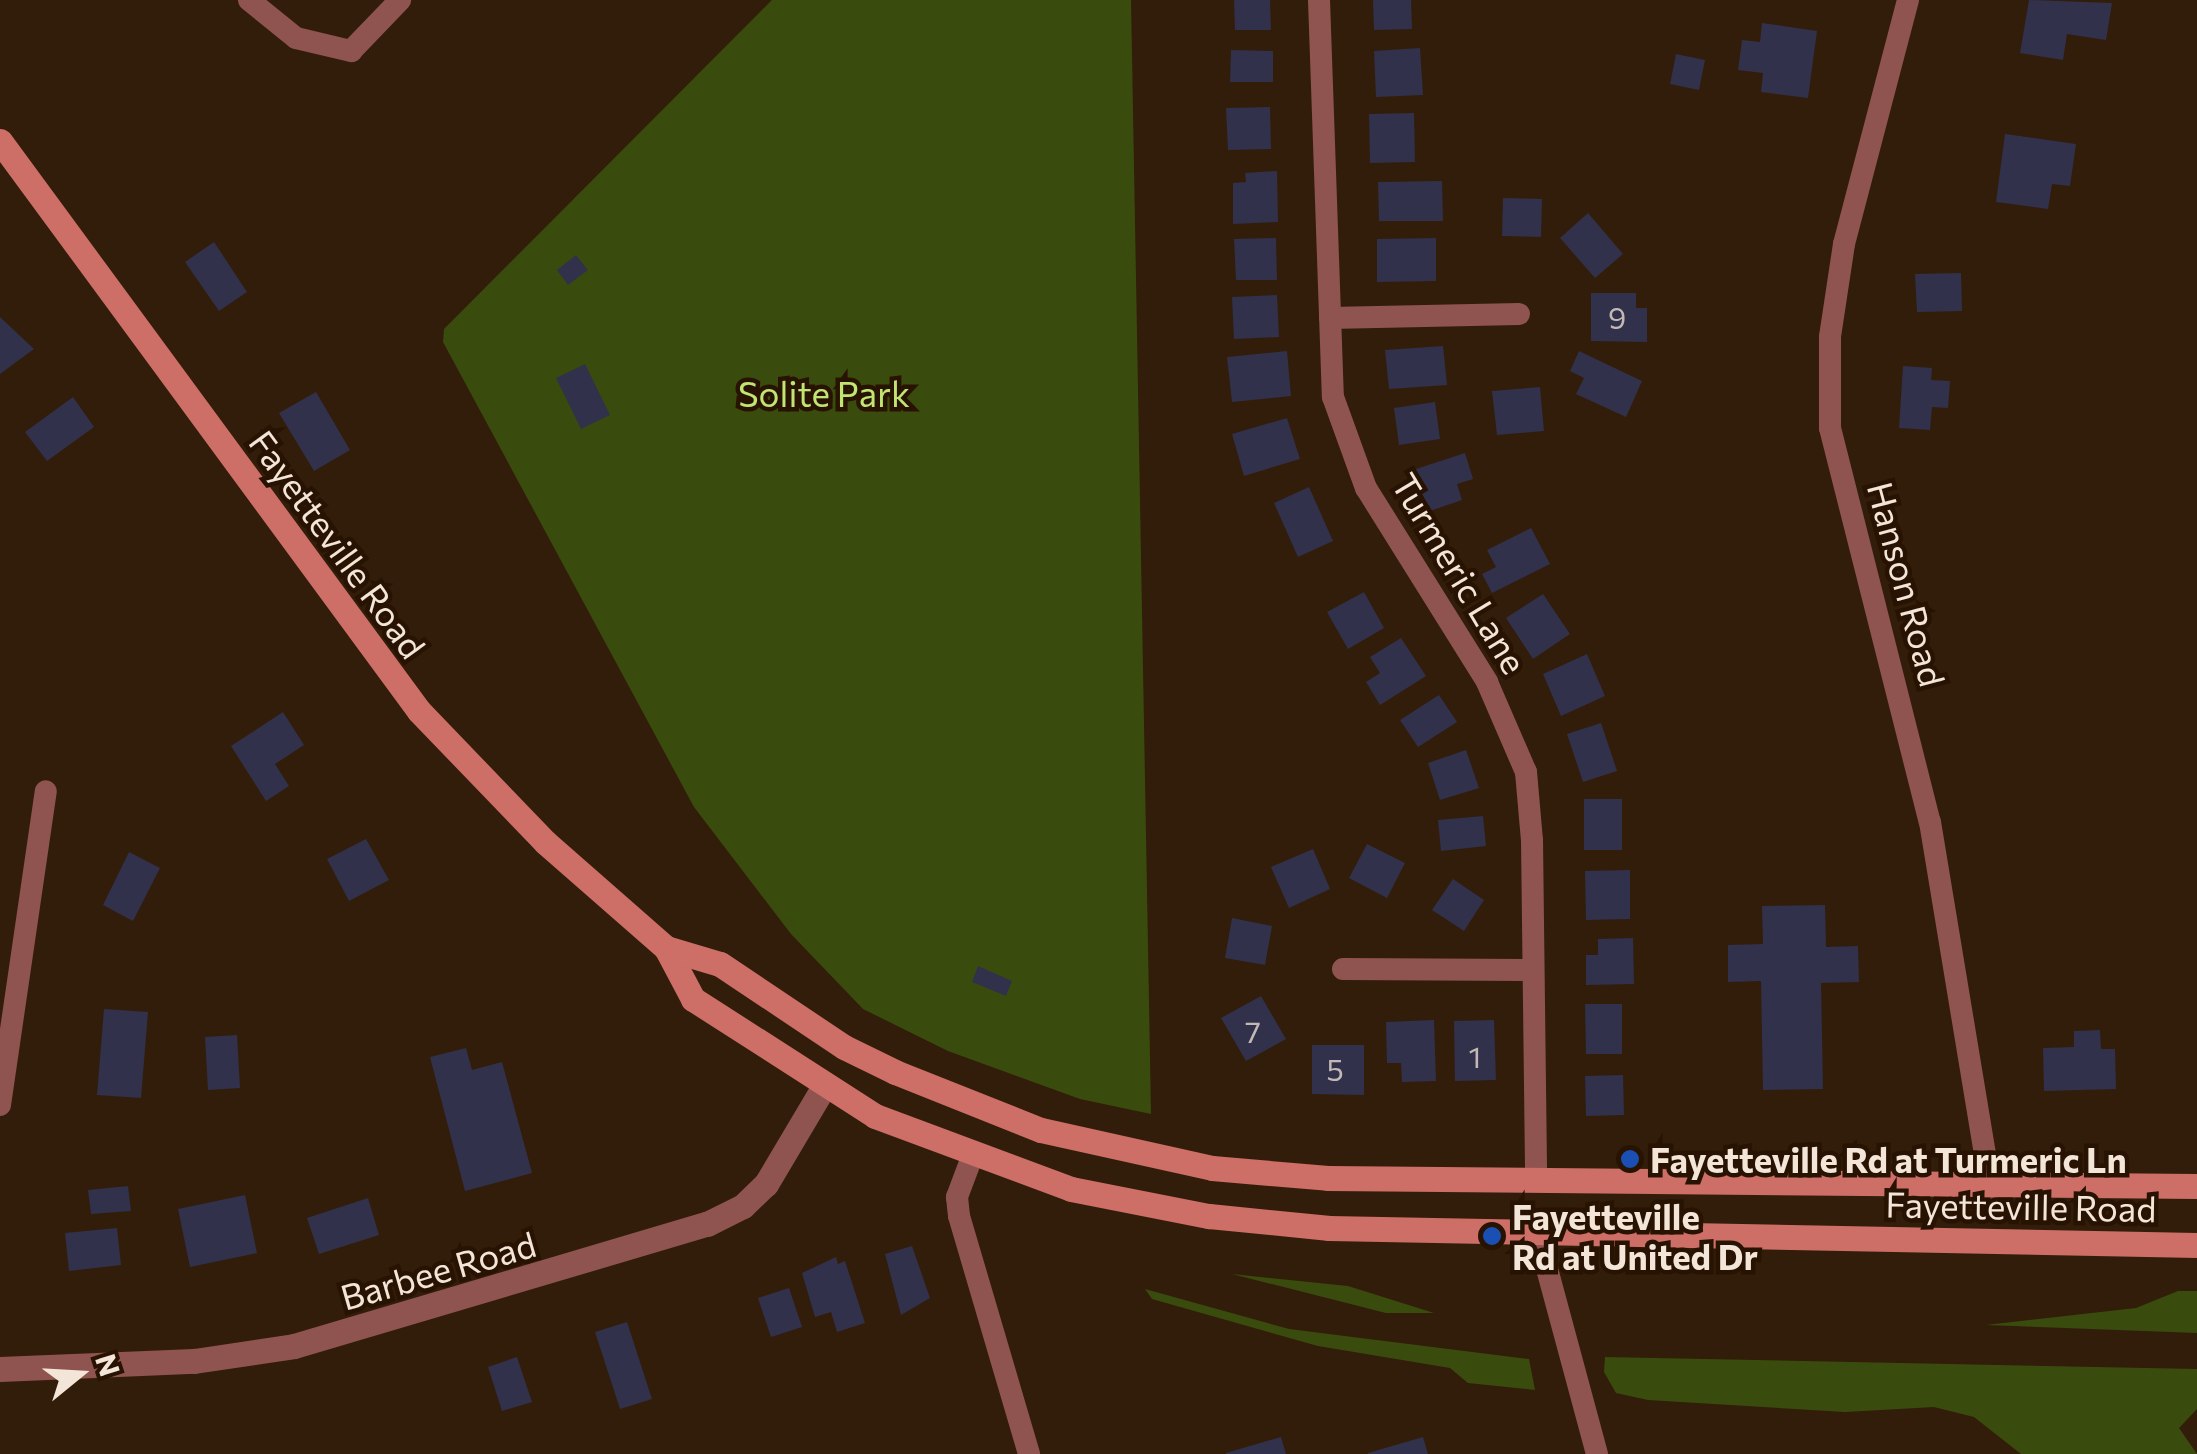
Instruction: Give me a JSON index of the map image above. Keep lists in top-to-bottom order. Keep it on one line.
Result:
{"streets":{"main road":["Fayetteville Road"],"street":["Turmeric Lane","Hanson Road","Barbee Road"]},"crossings":[["Fayetteville Road","Turmeric Lane"],["Fayetteville Road","Hanson Road"],["Fayetteville Road","Barbee Road"]],"parks":["Solite Park"],"places":["Fayetteville Rd at Turmeric Ln","Fayetteville Rd at United Dr"],"house_numbers":["9","7","1","5"],"north":"right"}
